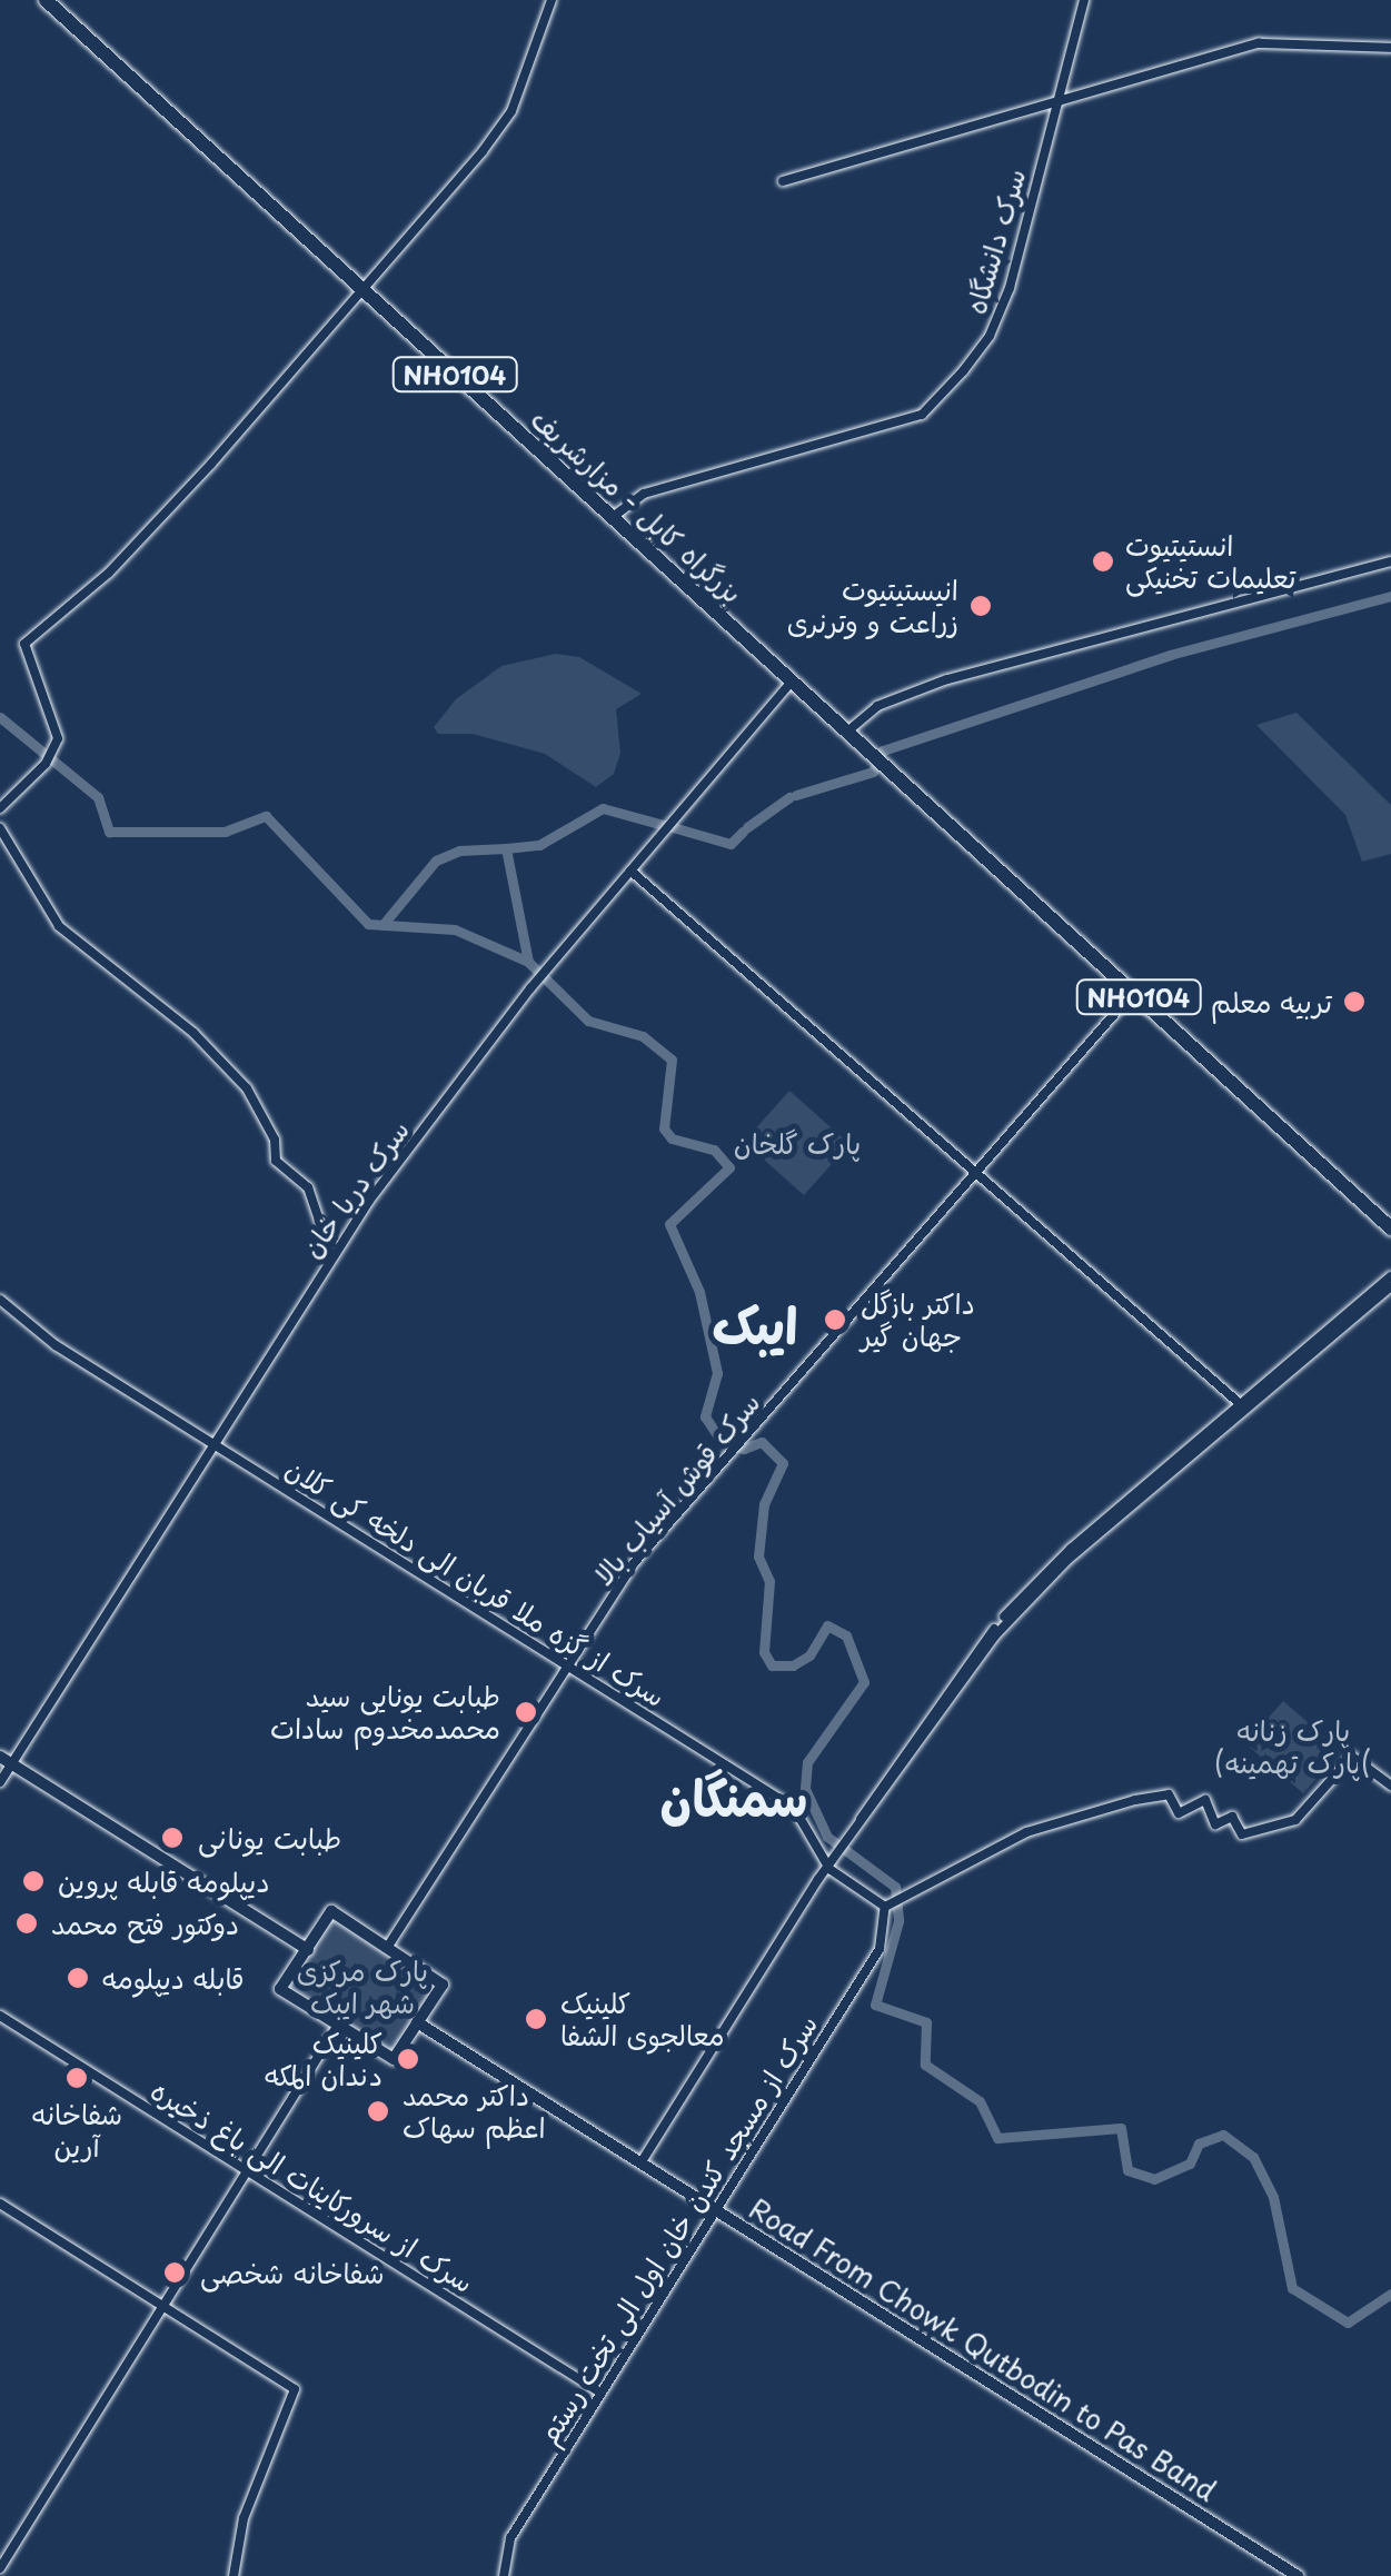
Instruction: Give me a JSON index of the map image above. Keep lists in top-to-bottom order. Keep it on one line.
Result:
{"streets":{"highway":["NH0104","بزرگراه کابل - مزارشریف"],"main road":["Road From Chowk Qutbodin to Pas Band"],"street":["سرک دانشگاه","سرک دریا خان","سرک قوش آسیاب بالا","سرک از گزه ملا قربان الی دلخه کی کلان","سرک از سرورکاینات الی باغ ذخیره","سرک از مسجد کندن خان اول الی تخت رستم"]},"crossings":[["سرک دانشگاه","بزرگراه کابل - مزارشریف"],["بزرگراه کابل - مزارشریف","سرک دریا خان"],["بزرگراه کابل - مزارشریف","سرک قوش آسیاب بالا"],["سرک دریا خان","سرک از گزه ملا قربان الی دلخه کی کلان"],["سرک قوش آسیاب بالا","سرک از گزه ملا قربان الی دلخه کی کلان"],["سرک از گزه ملا قربان الی دلخه کی کلان","سرک از مسجد کندن خان اول الی تخت رستم"],["سرک از سرورکاینات الی باغ ذخیره","سرک از مسجد کندن خان اول الی تخت رستم"],["سرک از مسجد کندن خان اول الی تخت رستم","Road From Chowk Qutbodin to Pas Band"]],"districts":["ایبک","سمنگان"],"parks":["پارک گلخان","پارک زنانه (پارک تهمینه(","پارک مرکزی شهر ایبک"],"places":["انستیتیوت تعلیمات تخنیکی","انیستیتیوت زراعت و وترنری","تربیه معلم","داکتر بازگل جهان گیر","طبابت یونایی سید محمدمخدوم سادات","طبابت یونانی","دیپلومه قابله پروین","دوکتور فتح محمد","قابله دیپلومه","کلینیک معالجوی الشفا","کلینیک دندان المکه","شفاخانه آرین","داکتر محمد اعظم سهاک","شفاخانه شخصی"]}
